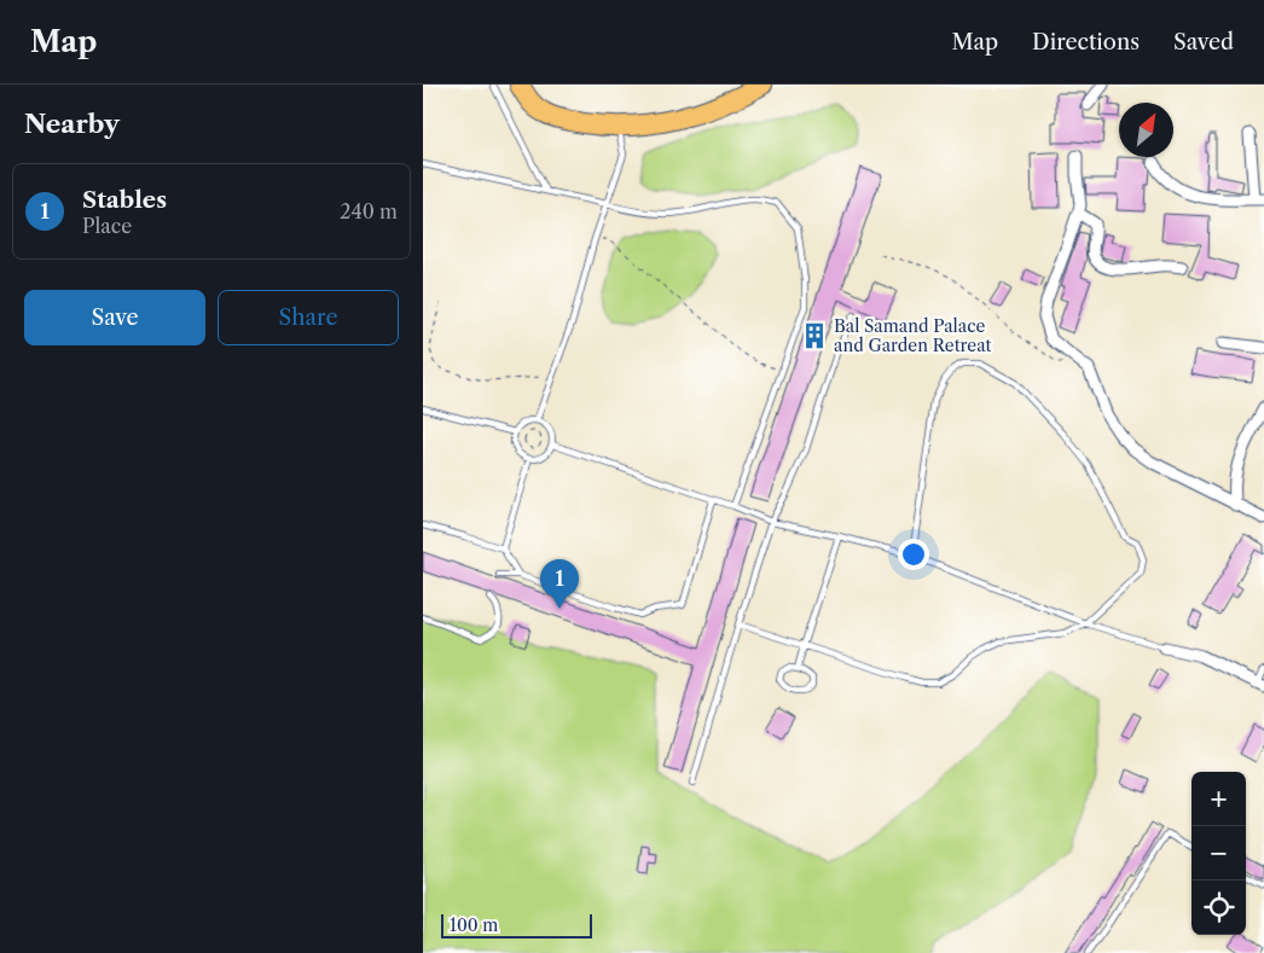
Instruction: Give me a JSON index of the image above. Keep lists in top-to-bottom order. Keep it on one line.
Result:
{"places":{"building":["Bal Samand Palace and Garden Retreat"]},"scale_bar":"100 m","north":"top right","page":{"header":"Map","nav":["Map","Directions","Saved"],"heading":"Nearby","list":[{"mark":"1","name":"Stables","note":"Place","value":"240 m"}],"buttons":["Save","Share"],"pins":"1","map_buttons":["+","−"],"scale":"100 m"}}
